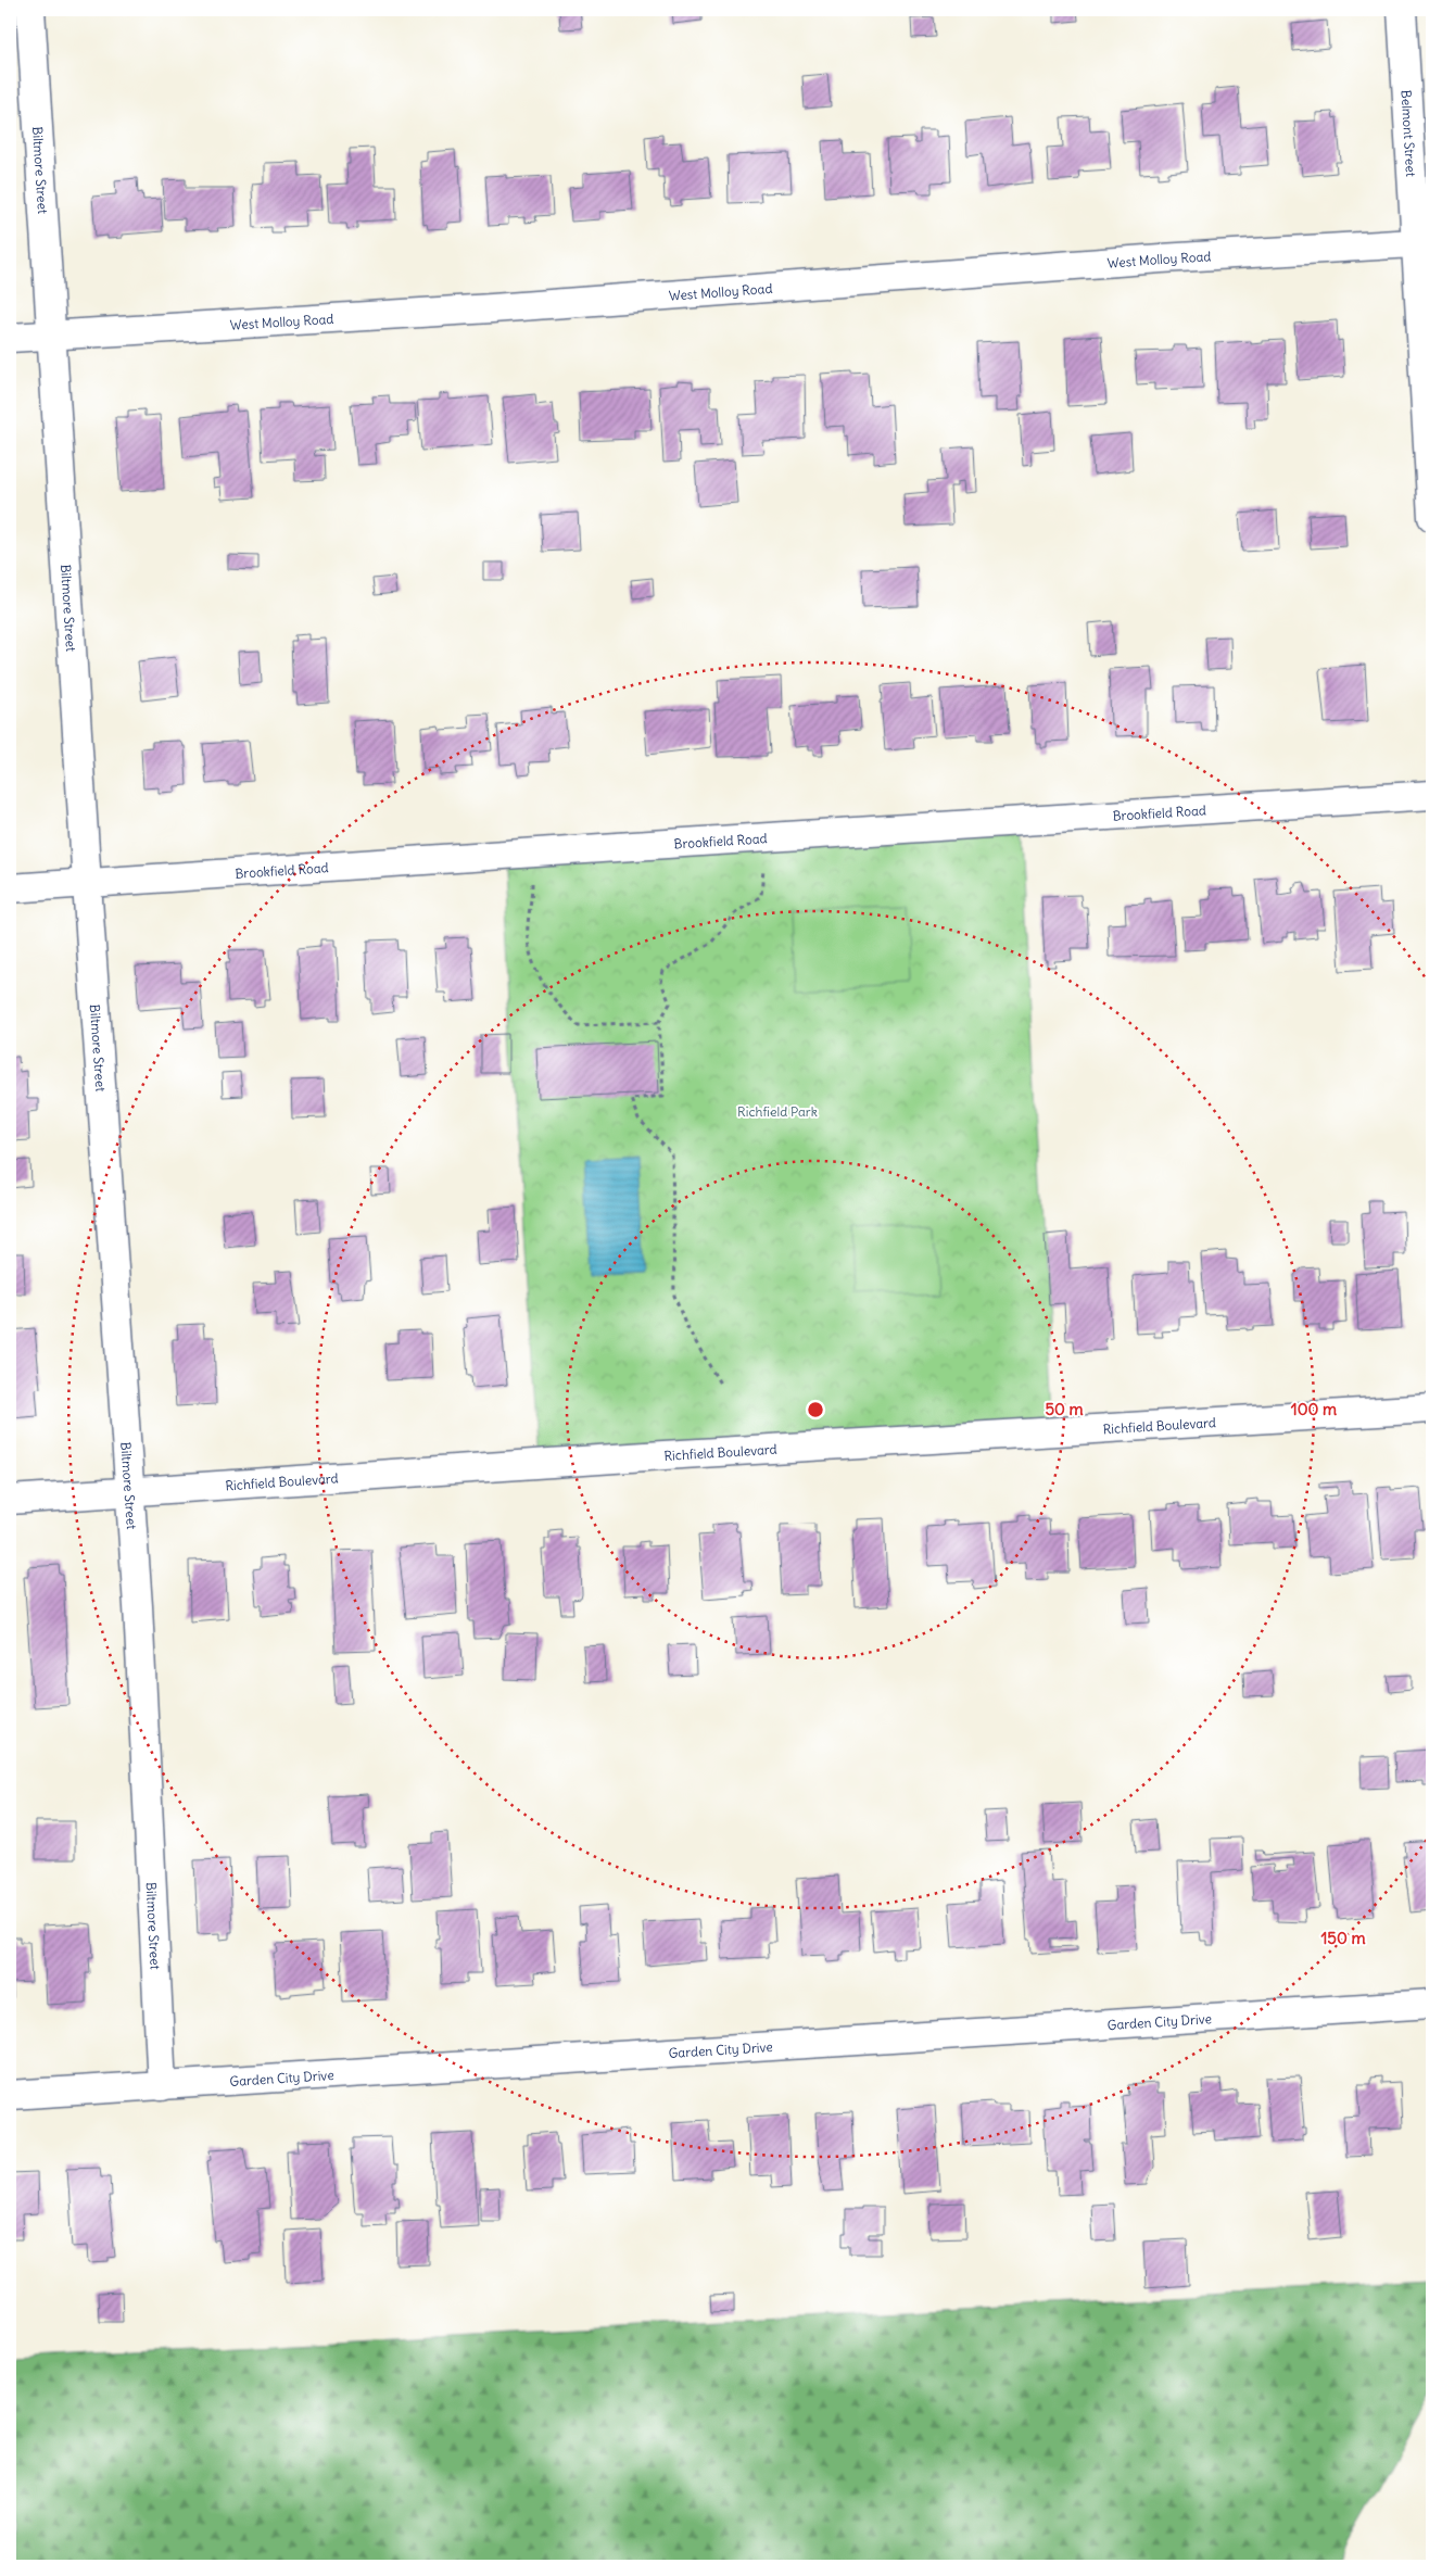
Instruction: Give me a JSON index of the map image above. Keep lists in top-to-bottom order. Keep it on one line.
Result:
{"streets":{"street":["Belmont Street","Biltmore Street","West Molloy Road","Brookfield Road","Richfield Boulevard","Garden City Drive"]},"crossings":[["Belmont Street","West Molloy Road"],["Biltmore Street","West Molloy Road"],["Biltmore Street","Brookfield Road"],["Biltmore Street","Richfield Boulevard"],["Biltmore Street","Garden City Drive"]],"parks":["Richfield Park"],"rings":["50 m","100 m","150 m"]}
